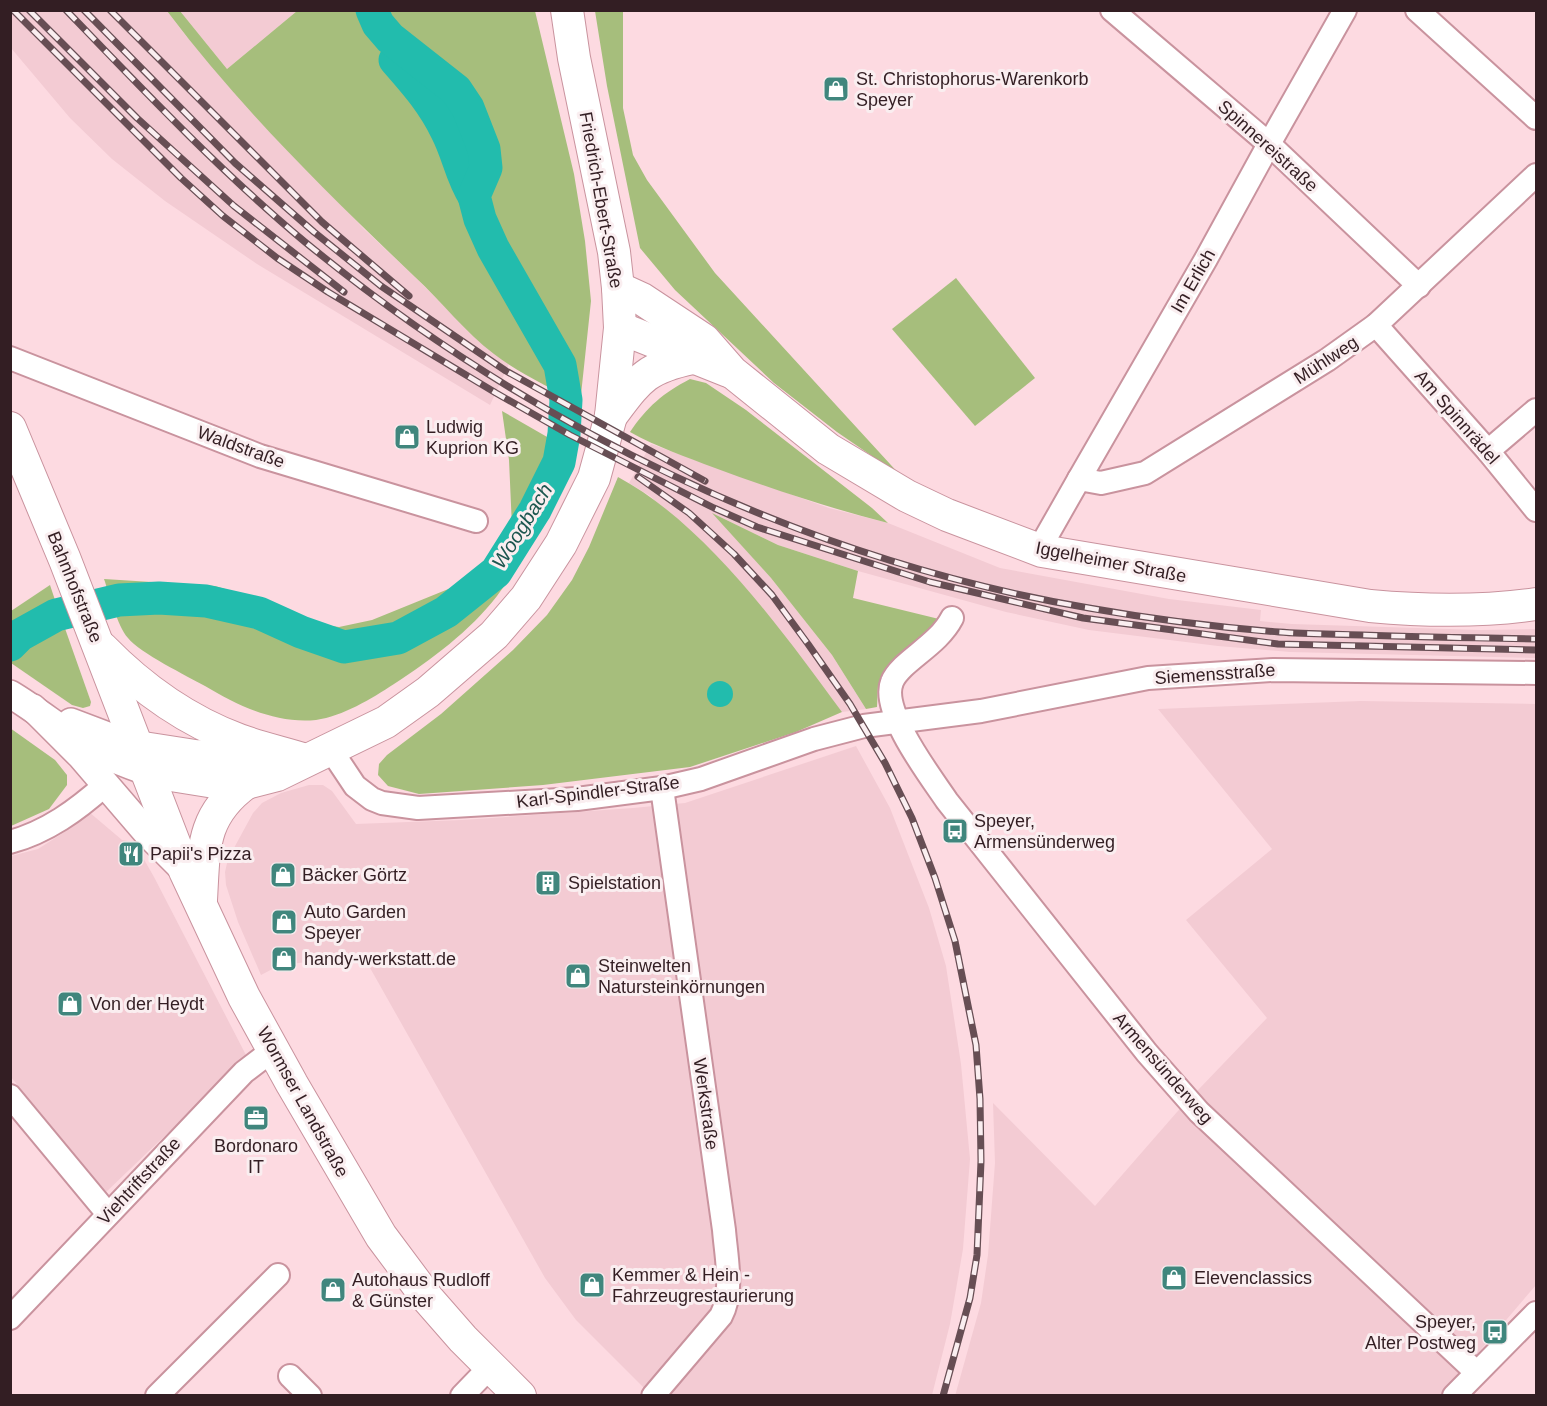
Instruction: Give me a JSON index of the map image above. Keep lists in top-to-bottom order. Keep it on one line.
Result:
{"streets":{"main road":["Friedrich-Ebert-Straße","Iggelheimer Straße","Bahnhofstraße","Wormser Landstraße"],"street":["Spinnereistraße","Im Erlich","Mühlweg","Am Spinnrädel","Waldstraße","Siemensstraße","Karl-Spindler-Straße","Armensünderweg","Werkstraße","Viehtriftstraße"]},"crossings":[["Spinnereistraße","Im Erlich"],["Spinnereistraße","Mühlweg"],["Friedrich-Ebert-Straße","Iggelheimer Straße"],["Friedrich-Ebert-Straße","Bahnhofstraße"],["Friedrich-Ebert-Straße","Karl-Spindler-Straße"],["Friedrich-Ebert-Straße","Wormser Landstraße"],["Im Erlich","Mühlweg"],["Im Erlich","Iggelheimer Straße"],["Mühlweg","Am Spinnrädel"],["Bahnhofstraße","Wormser Landstraße"],["Siemensstraße","Karl-Spindler-Straße"],["Siemensstraße","Armensünderweg"],["Karl-Spindler-Straße","Armensünderweg"],["Karl-Spindler-Straße","Werkstraße"],["Wormser Landstraße","Viehtriftstraße"]],"water":["Woogbach"],"places":{"shop":["St. Christophorus-Warenkorb Speyer","Ludwig Kuprion KG","Bäcker Görtz","Auto Garden Speyer","handy-werkstatt.de","Steinwelten Natursteinkörnungen","Von der Heydt","Elevenclassics","Kemmer & Hein - Fahrzeugrestaurierung","Autohaus Rudloff & Günster"],"bus stop":["Speyer, Armensünderweg","Speyer, Alter Postweg"],"restaurant":["Papii's Pizza"],"building":["Spielstation"],"office":["Bordonaro IT"]}}
